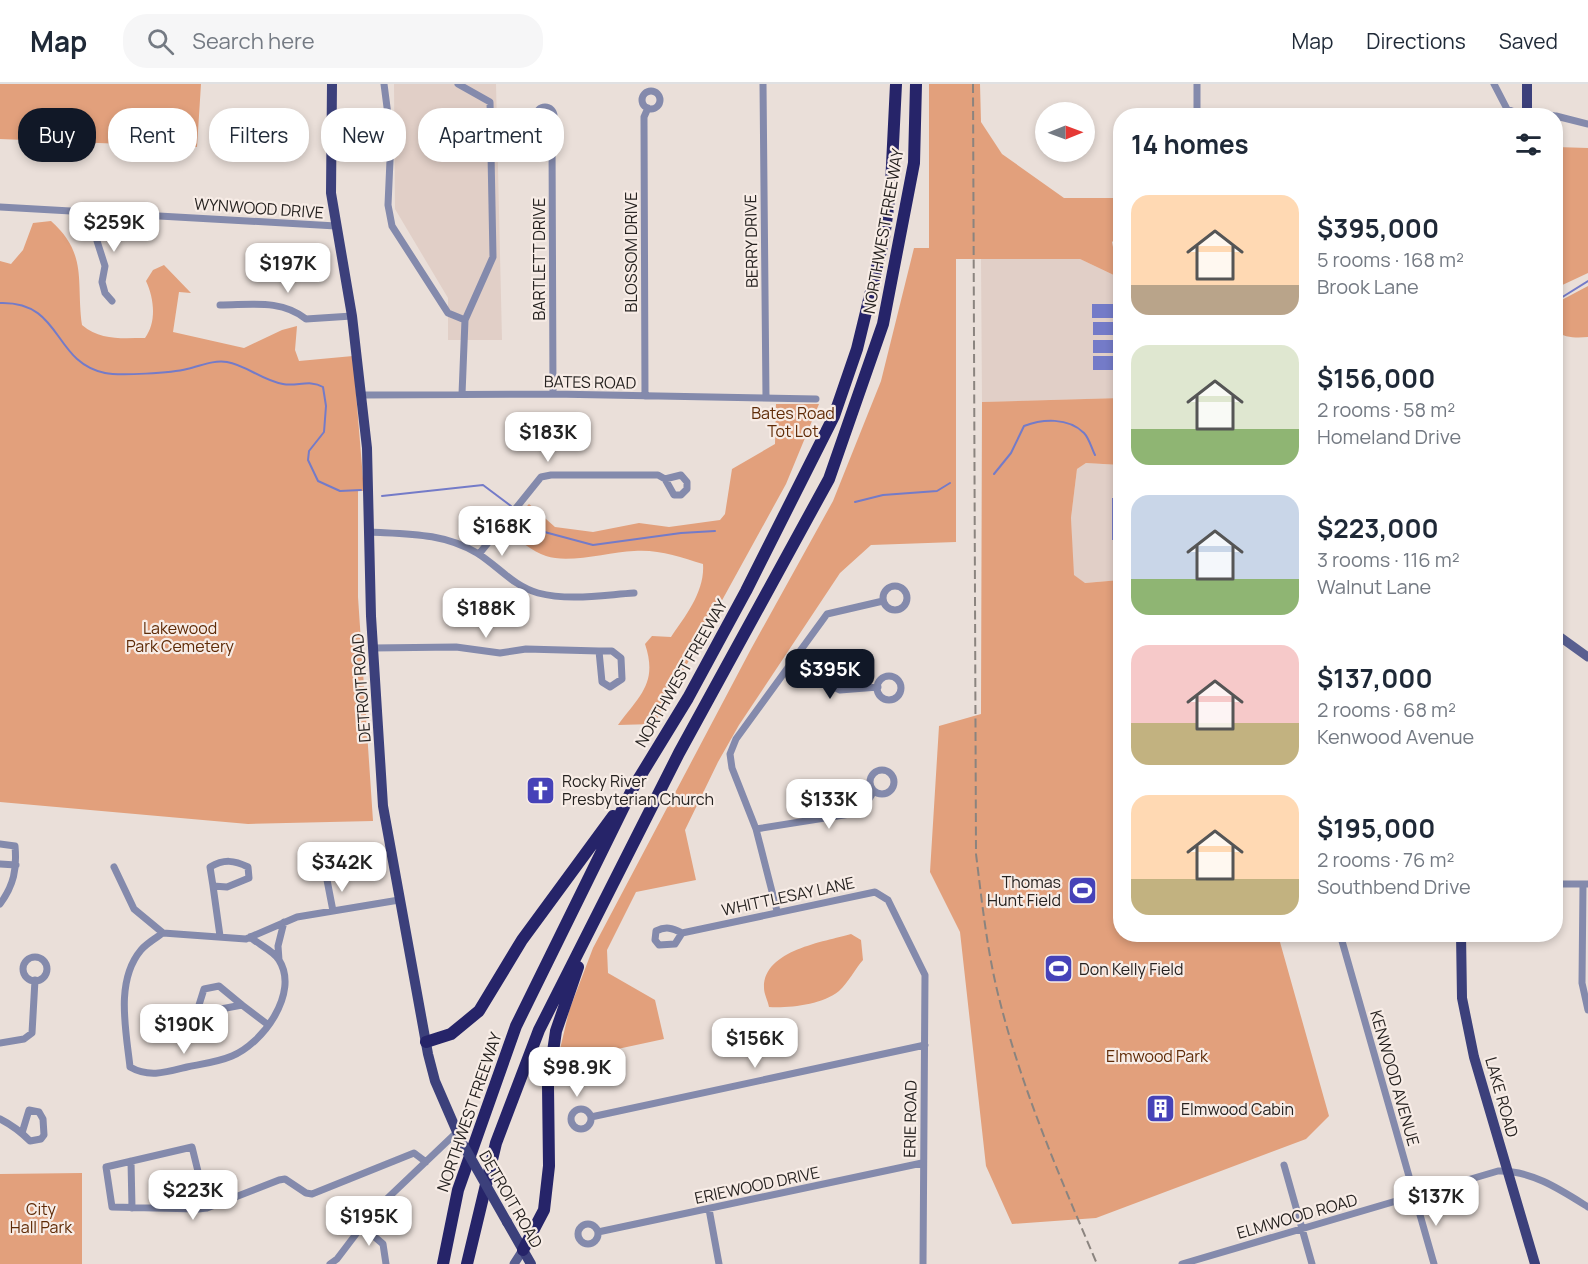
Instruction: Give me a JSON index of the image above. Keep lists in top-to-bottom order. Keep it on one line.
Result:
{"streets":{"highway":["NORTHWEST FREEWAY"],"main road":["DETROIT ROAD","LAKE ROAD"],"street":["WYNWOOD DRIVE","BERRY DRIVE","BLOSSOM DRIVE","BARTLETT DRIVE","BATES ROAD","WHITTLESAY LANE","KENWOOD AVENUE","ERIE ROAD","ERIEWOOD DRIVE","ELMWOOD ROAD"]},"crossings":[["WYNWOOD DRIVE","DETROIT ROAD"],["BERRY DRIVE","BATES ROAD"],["BLOSSOM DRIVE","BATES ROAD"],["BARTLETT DRIVE","BATES ROAD"],["BATES ROAD","DETROIT ROAD"],["WHITTLESAY LANE","ERIE ROAD"],["KENWOOD AVENUE","ELMWOOD ROAD"],["LAKE ROAD","ELMWOOD ROAD"],["ERIE ROAD","ERIEWOOD DRIVE"]],"parks":["Bates Road Tot Lot","Lakewood Park Cemetery","Elmwood Park","City Hall Park"],"places":{"church":["Rocky River Presbyterian Church"],"sports":["Thomas Hunt Field","Don Kelly Field"],"building":["Elmwood Cabin"]},"north":"right","page":{"header":"Map","search":"Search here","nav":["Map","Directions","Saved"],"chip":["Buy","Rent","Filters","New","Apartment"],"heading":"14 homes","list":[{"name":"$395,000","note":"5 rooms · 168 m² · Brook Lane"},{"name":"$156,000","note":"2 rooms · 58 m² · Homeland Drive"},{"name":"$223,000","note":"3 rooms · 116 m² · Walnut Lane"},{"name":"$137,000","note":"2 rooms · 68 m² · Kenwood Avenue"},{"name":"$195,000","note":"2 rooms · 76 m² · Southbend Drive"}],"price":["$259K","$197K","$183K","$168K","$188K","$395K","$133K","$342K","$190K","$156K","$98.9K","$223K","$137K","$195K"]}}
